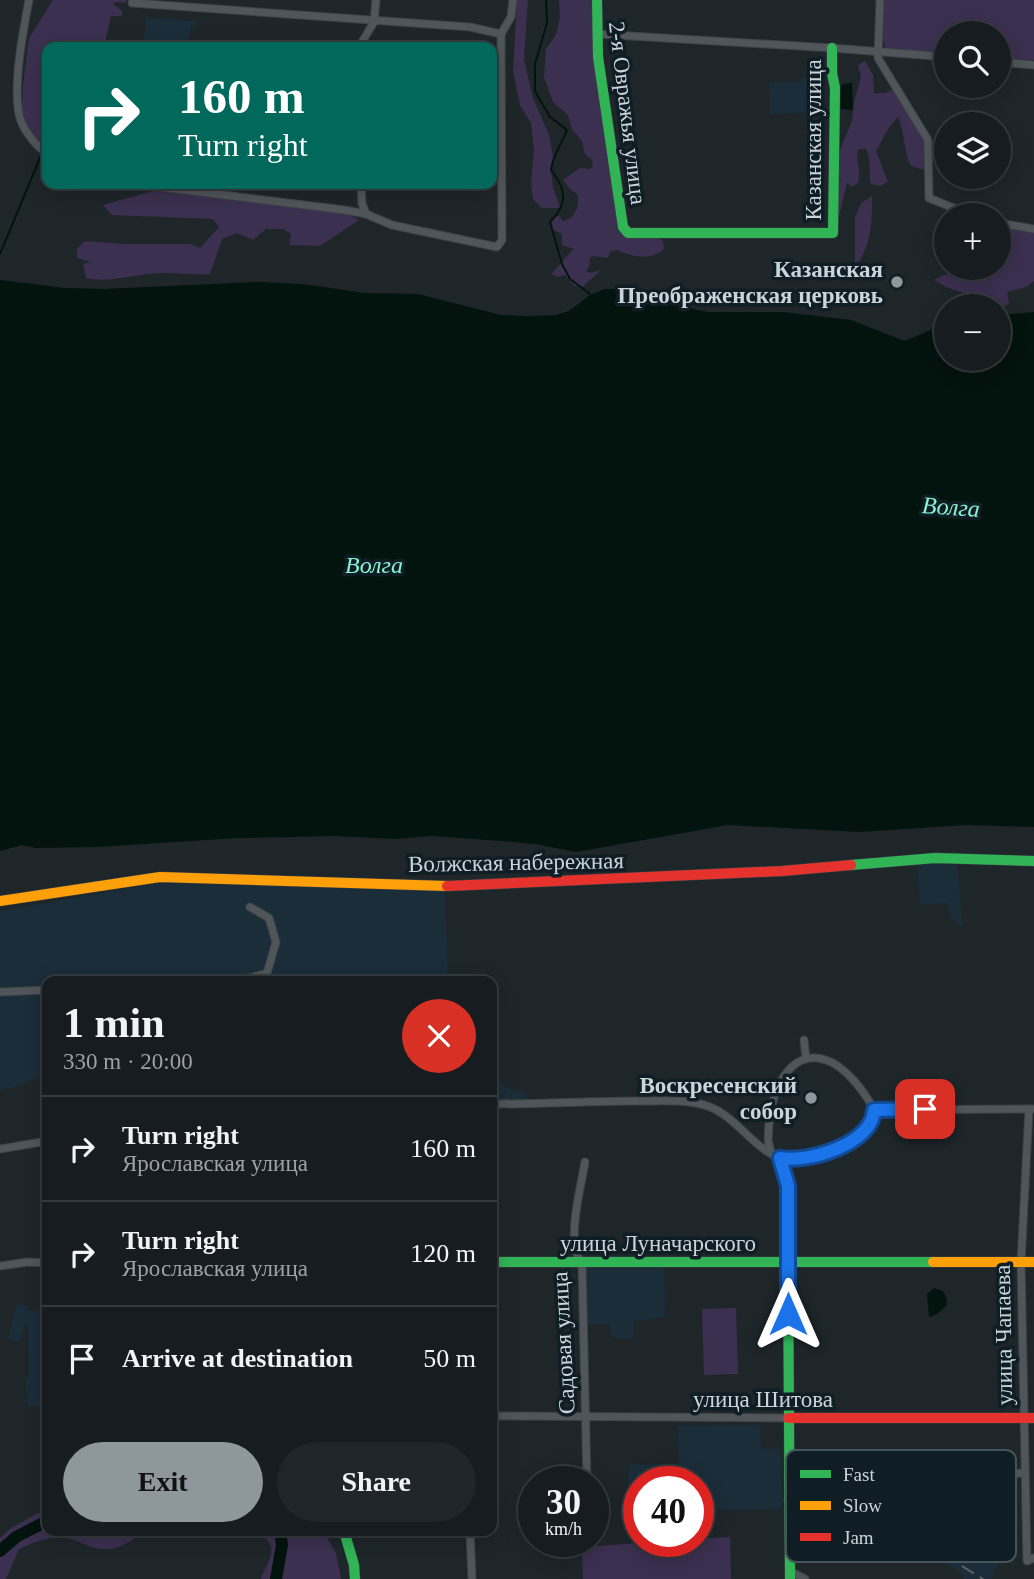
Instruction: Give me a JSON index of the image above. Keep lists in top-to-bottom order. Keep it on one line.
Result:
{"streets":{"street":["2-я Овражья улица","Казанская улица","Волжская набережная","улица Луначарского","улица Чапаева","Садовая улица","улица Шитова"]},"crossings":[["2-я Овражья улица","Казанская улица"],["улица Луначарского","улица Чапаева"],["улица Луначарского","Садовая улица"],["улица Чапаева","улица Шитова"],["Садовая улица","улица Шитова"]],"water":["Волга"],"places":["Казанская Преображенская церковь","Воскресенский собор"],"legend":["Fast","Slow","Jam"],"page":{"map_buttons":["+","−"],"turn":["160 m","Turn right"],"heading":["1 min","330 m · 20:00"],"list":[{"name":"Turn right","note":"Ярославская улица","value":"160 m"},{"name":"Turn right","note":"Ярославская улица","value":"120 m"},{"name":"Arrive at destination","value":"50 m"}],"buttons":["Exit","Share"],"speed":"30 km/h","limit":"40"}}
